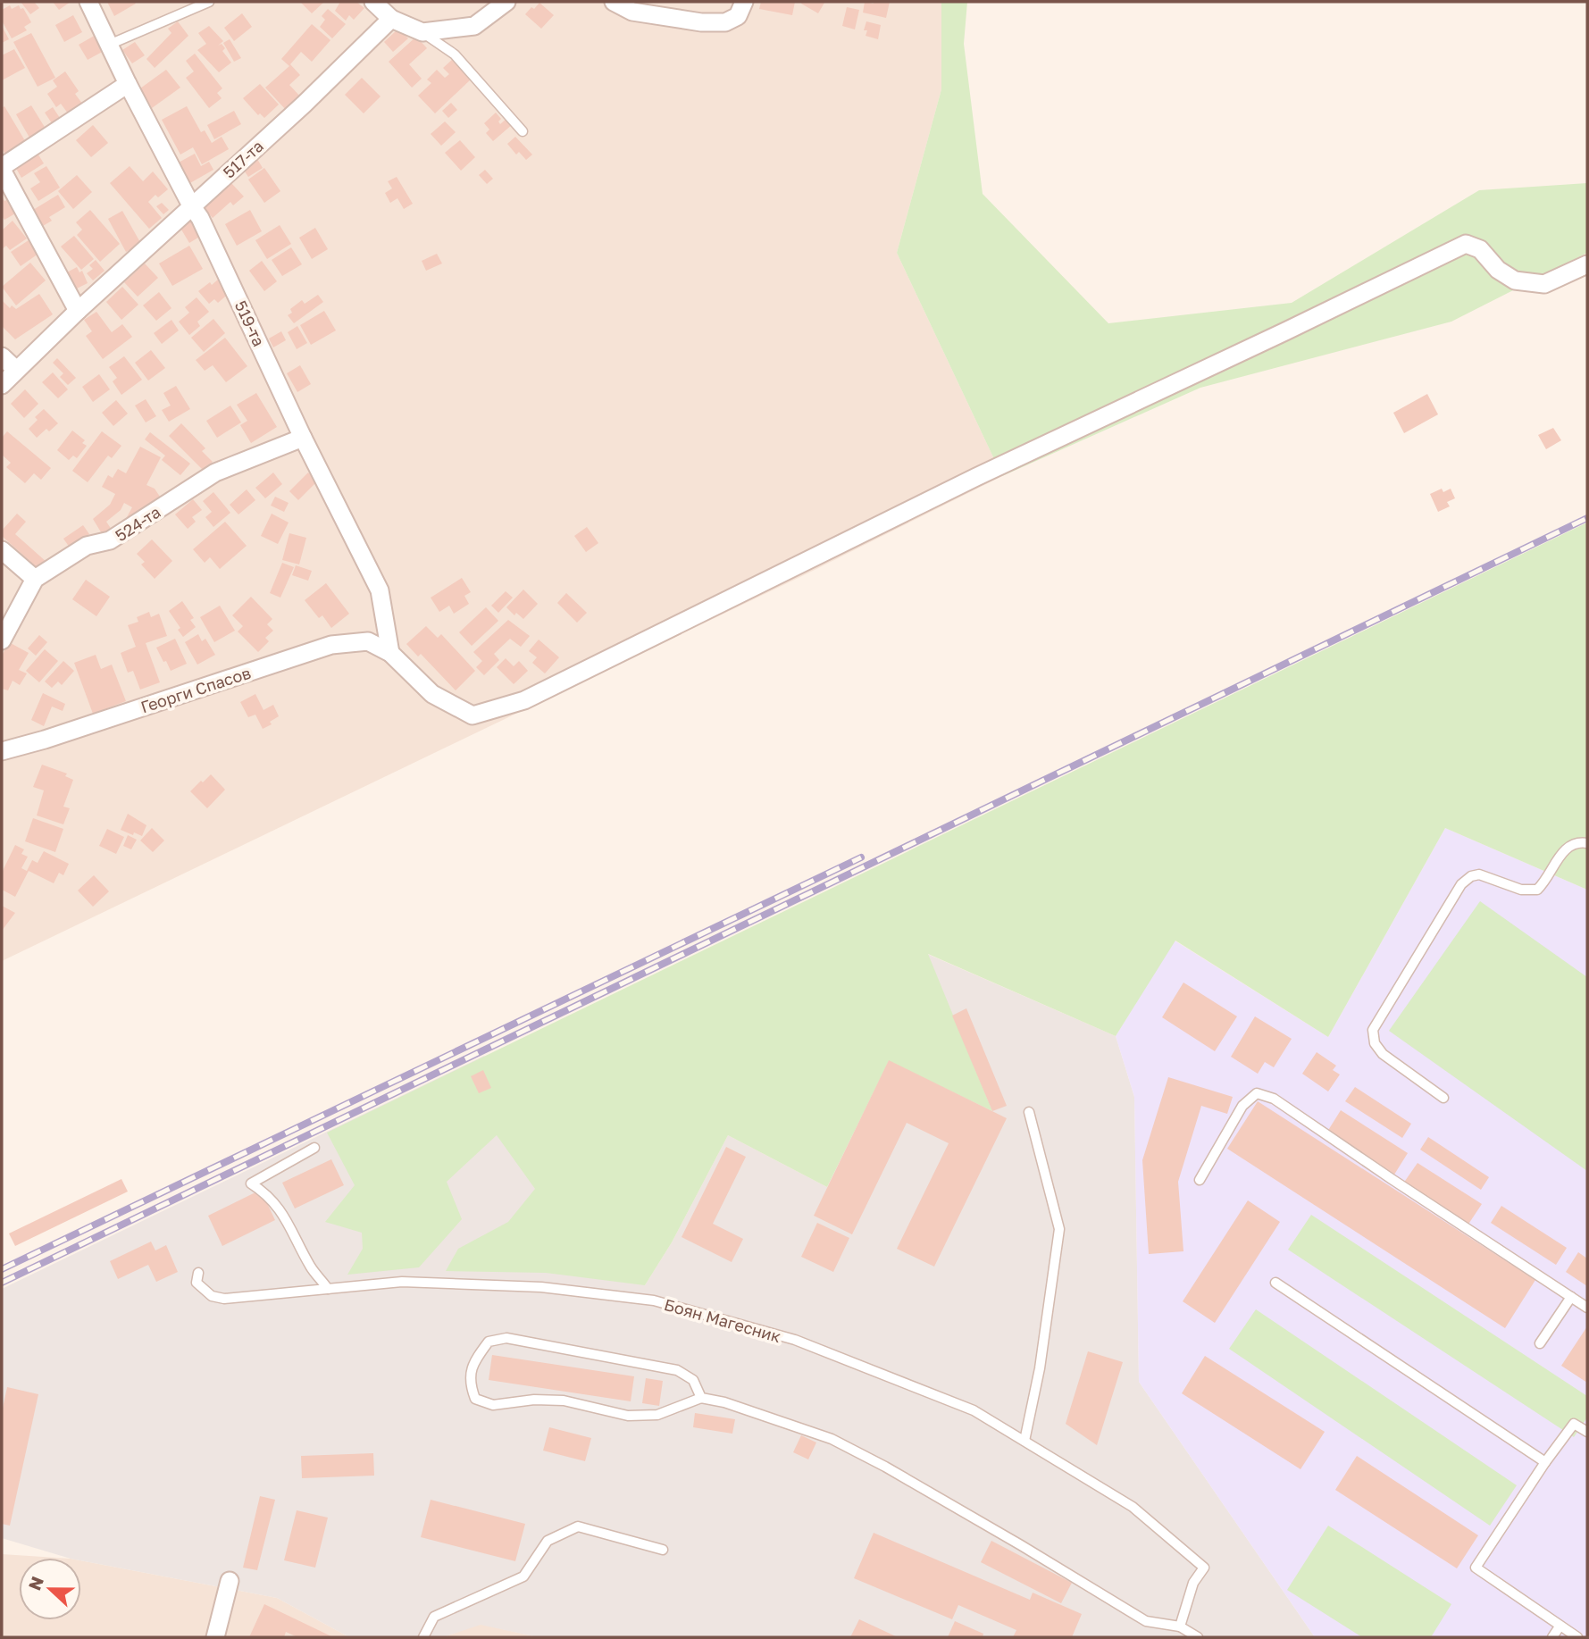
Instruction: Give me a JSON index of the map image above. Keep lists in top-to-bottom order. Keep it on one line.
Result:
{"streets":{"street":["517-та","519-та","524-та","Георги Спасов"],"lane":["Боян Магесник"]},"crossings":[["517-та","519-та"],["519-та","524-та"],["519-та","Георги Спасов"]],"north":"left"}
